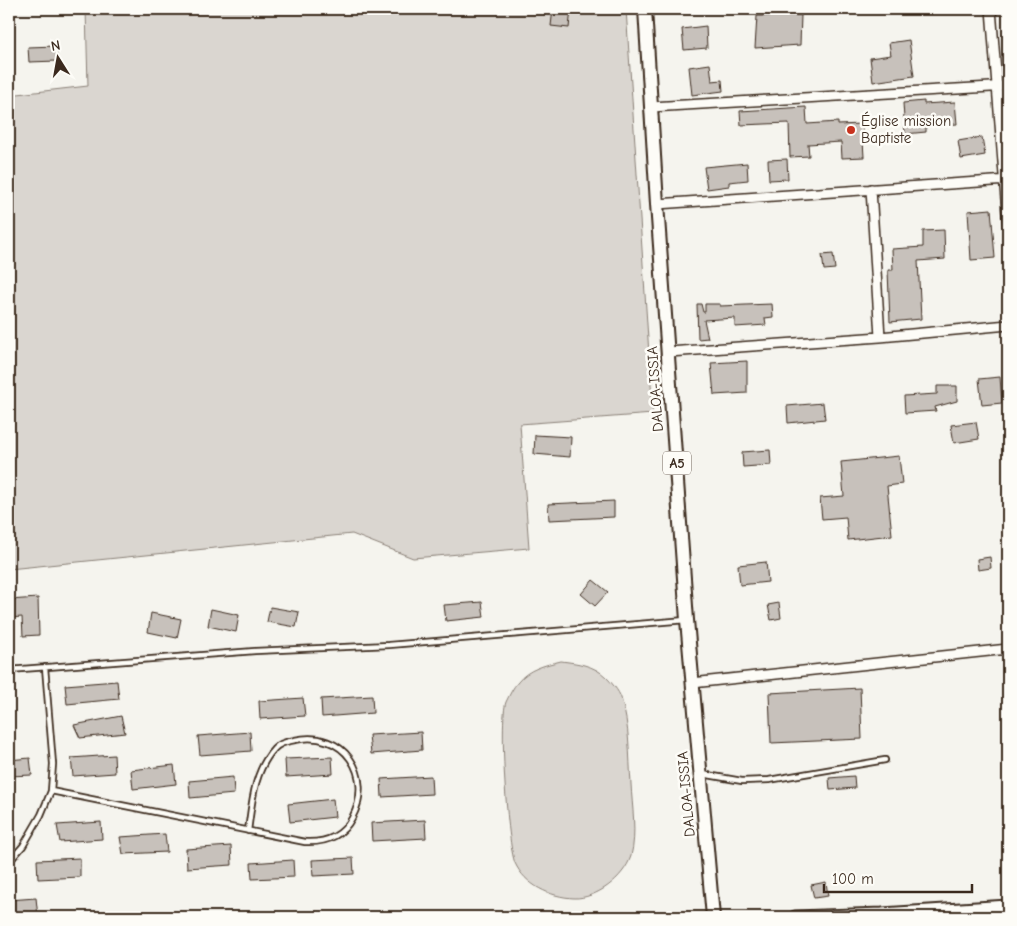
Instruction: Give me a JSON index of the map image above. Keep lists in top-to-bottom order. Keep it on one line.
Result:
{"streets":{"main road":["DALOA-ISSIA","A5"]},"places":["Église mission Baptiste"],"scale_bar":"100 m","north":"top"}
